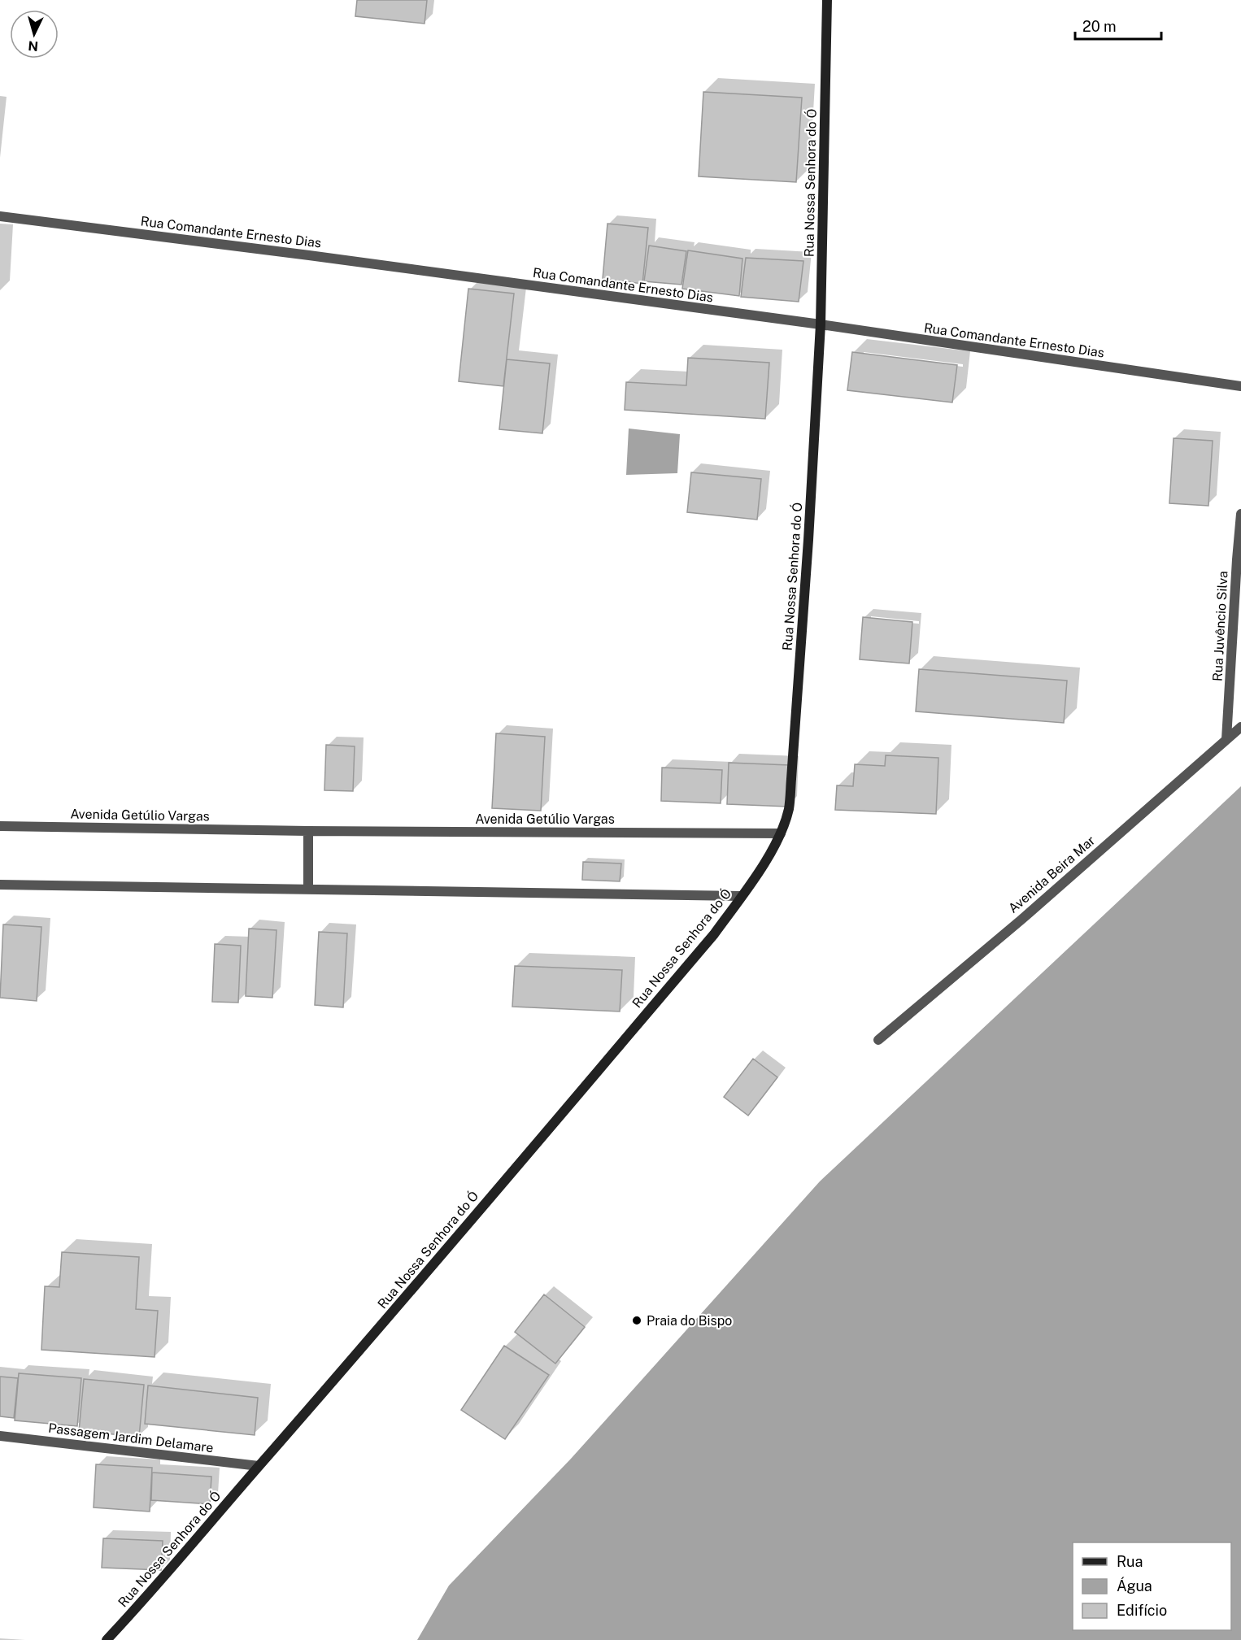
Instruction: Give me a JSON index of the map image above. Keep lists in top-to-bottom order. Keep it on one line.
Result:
{"streets":{"main road":["Rua Nossa Senhora do Ó"],"street":["Rua Comandante Ernesto Dias","Rua Juvêncio Silva","Avenida Getúlio Vargas","Avenida Beira Mar","Passagem Jardim Delamare"]},"crossings":[["Rua Nossa Senhora do Ó","Rua Comandante Ernesto Dias"],["Rua Nossa Senhora do Ó","Avenida Getúlio Vargas"],["Rua Nossa Senhora do Ó","Passagem Jardim Delamare"],["Rua Juvêncio Silva","Avenida Beira Mar"]],"places":["Praia do Bispo"],"legend":["Rua","Água","Edifício"],"scale_bar":"20 m","north":"bottom"}
